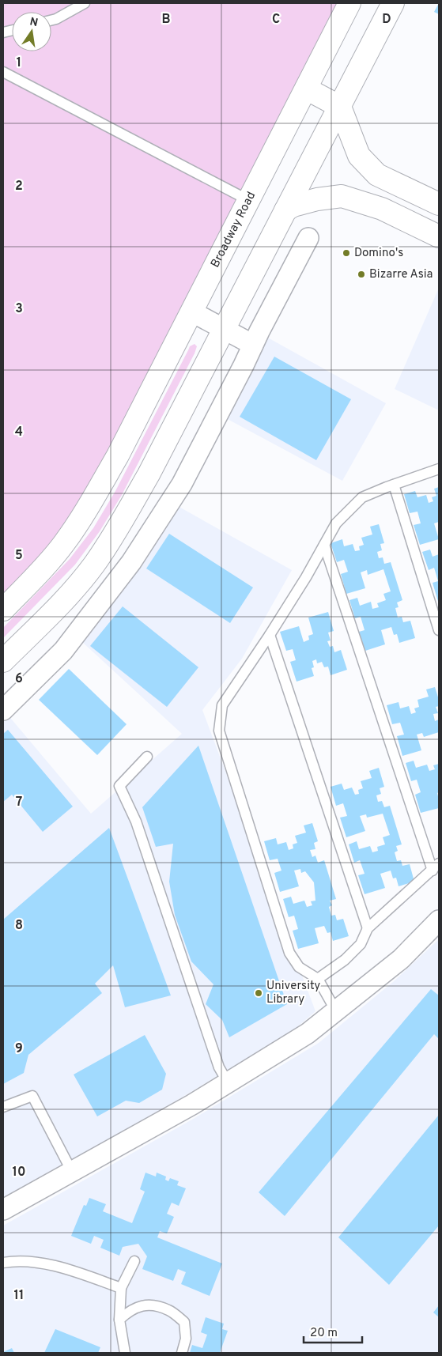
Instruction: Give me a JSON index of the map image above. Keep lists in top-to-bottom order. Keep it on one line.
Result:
{"streets":{"main road":["Broadway Road"]},"places":["Domino's","Bizarre Asia","University Library"],"scale_bar":"20 m","north":"top","grid":{"columns":["B","C","D"],"rows":["1","2","3","4","5","6","7","8","9","10","11"]}}
